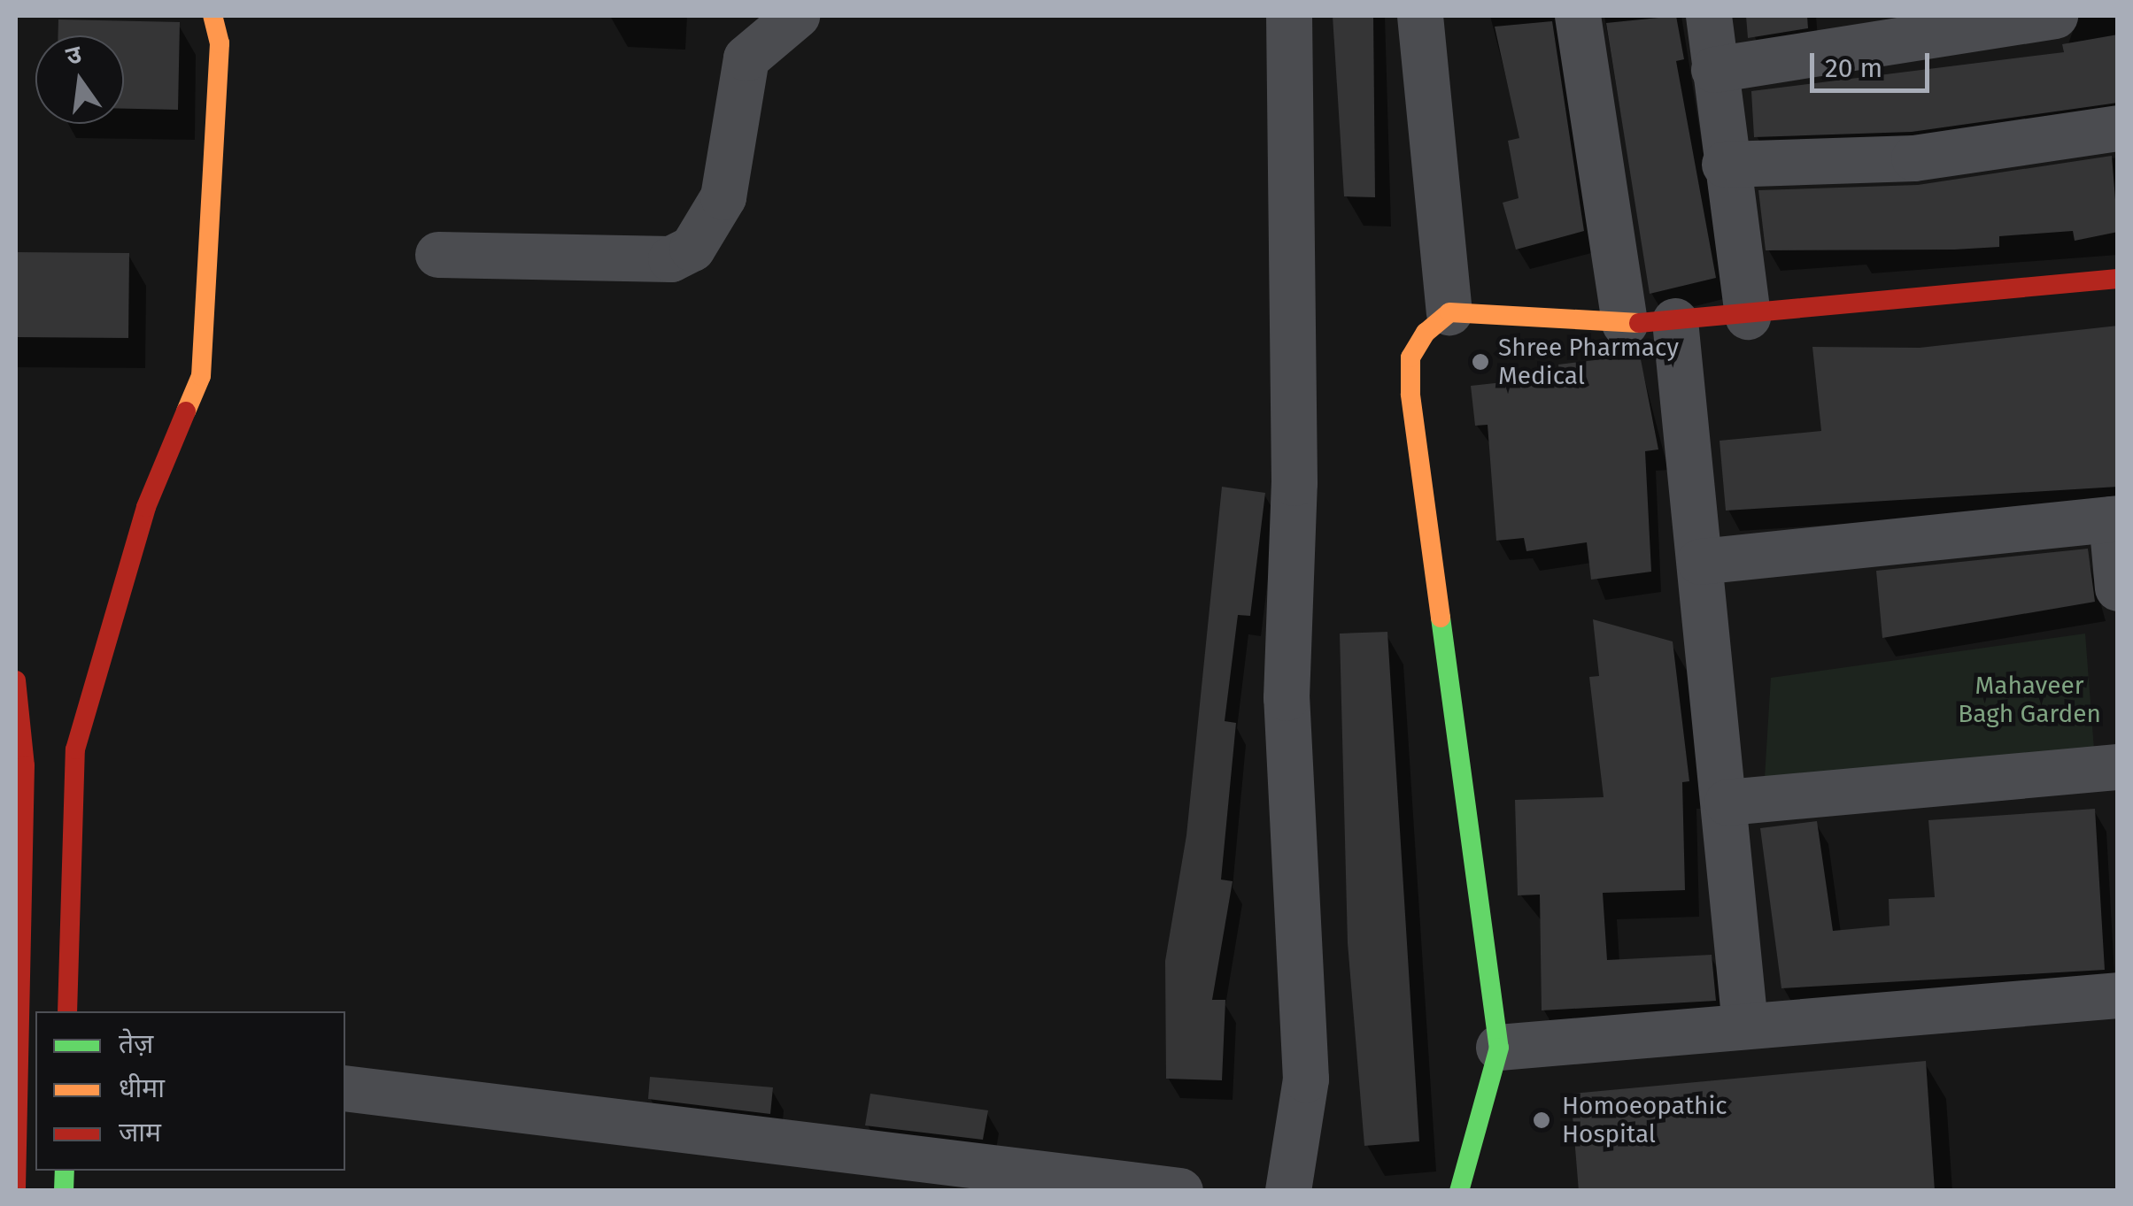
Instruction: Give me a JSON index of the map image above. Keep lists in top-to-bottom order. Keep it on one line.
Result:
{"parks":["Mahaveer Bagh Garden"],"places":["Shree Pharmacy Medical","Homoeopathic Hospital"],"legend":["तेज़","धीमा","जाम"],"scale_bar":"20 m","north":"top"}
